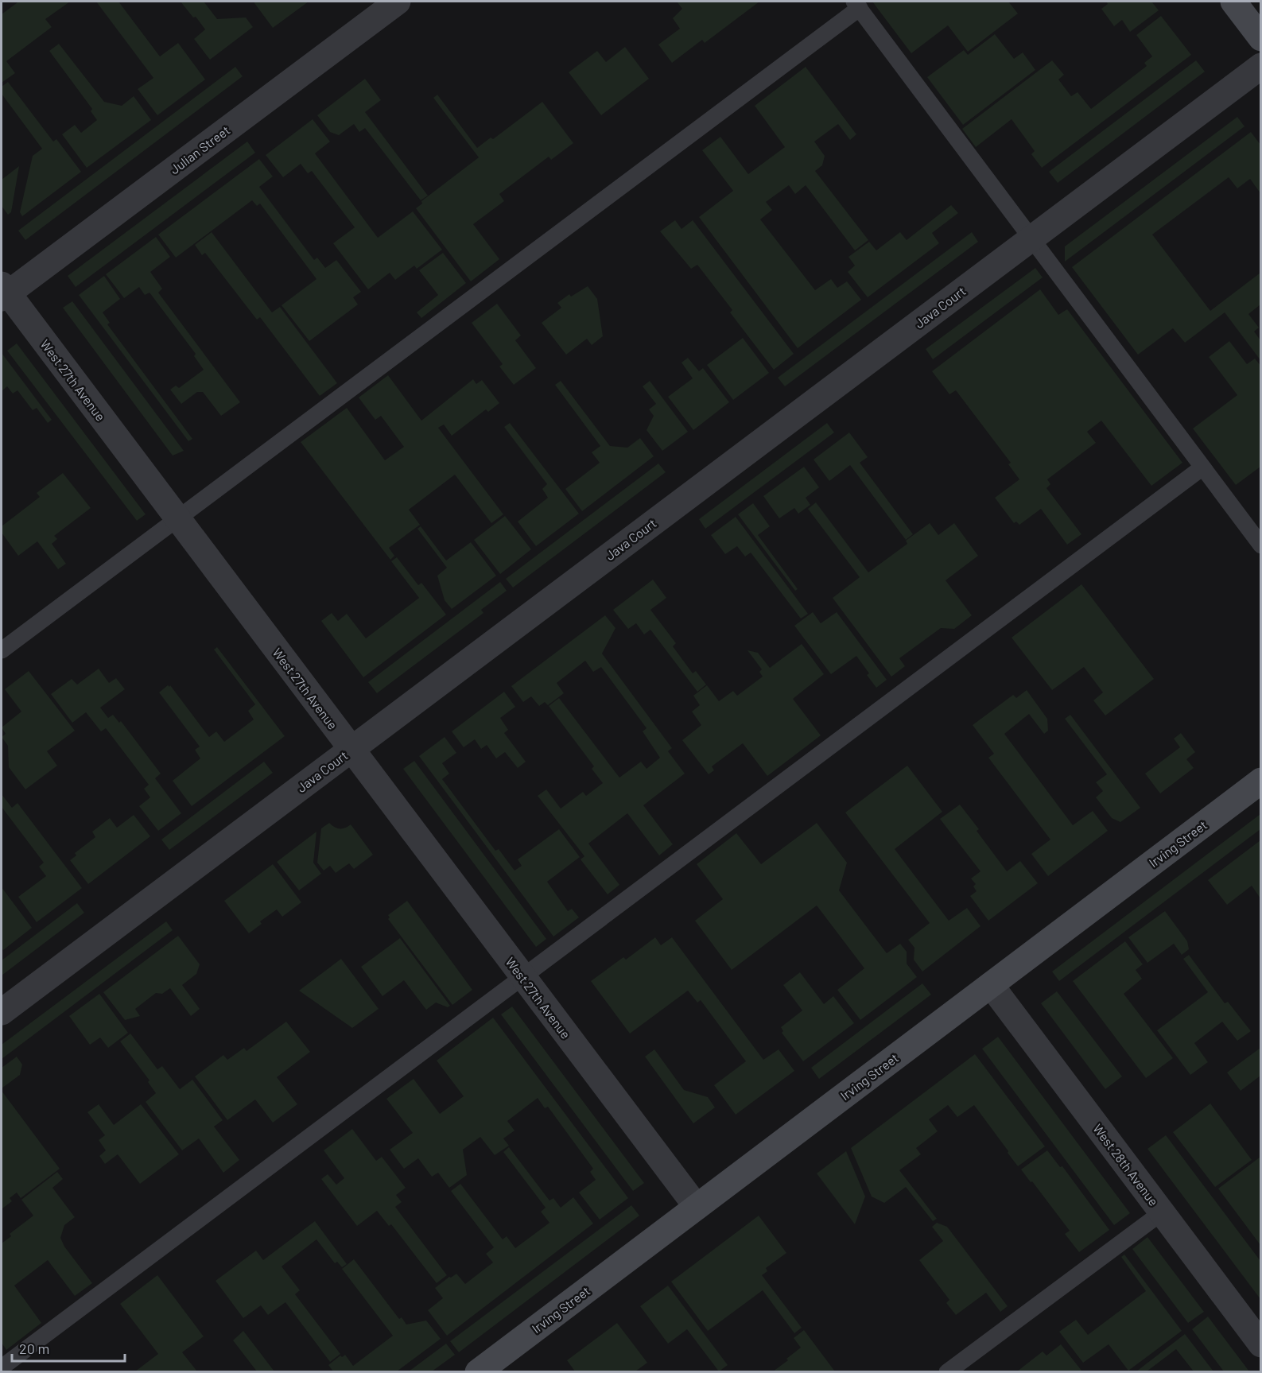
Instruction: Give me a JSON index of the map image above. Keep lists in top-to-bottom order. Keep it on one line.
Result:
{"streets":{"street":["Julian Street","Java Court","West 27th Avenue","Irving Street","West 28th Avenue"]},"crossings":[["Julian Street","West 27th Avenue"],["Java Court","West 27th Avenue"],["West 27th Avenue","Irving Street"],["Irving Street","West 28th Avenue"]],"scale_bar":"20 m"}
